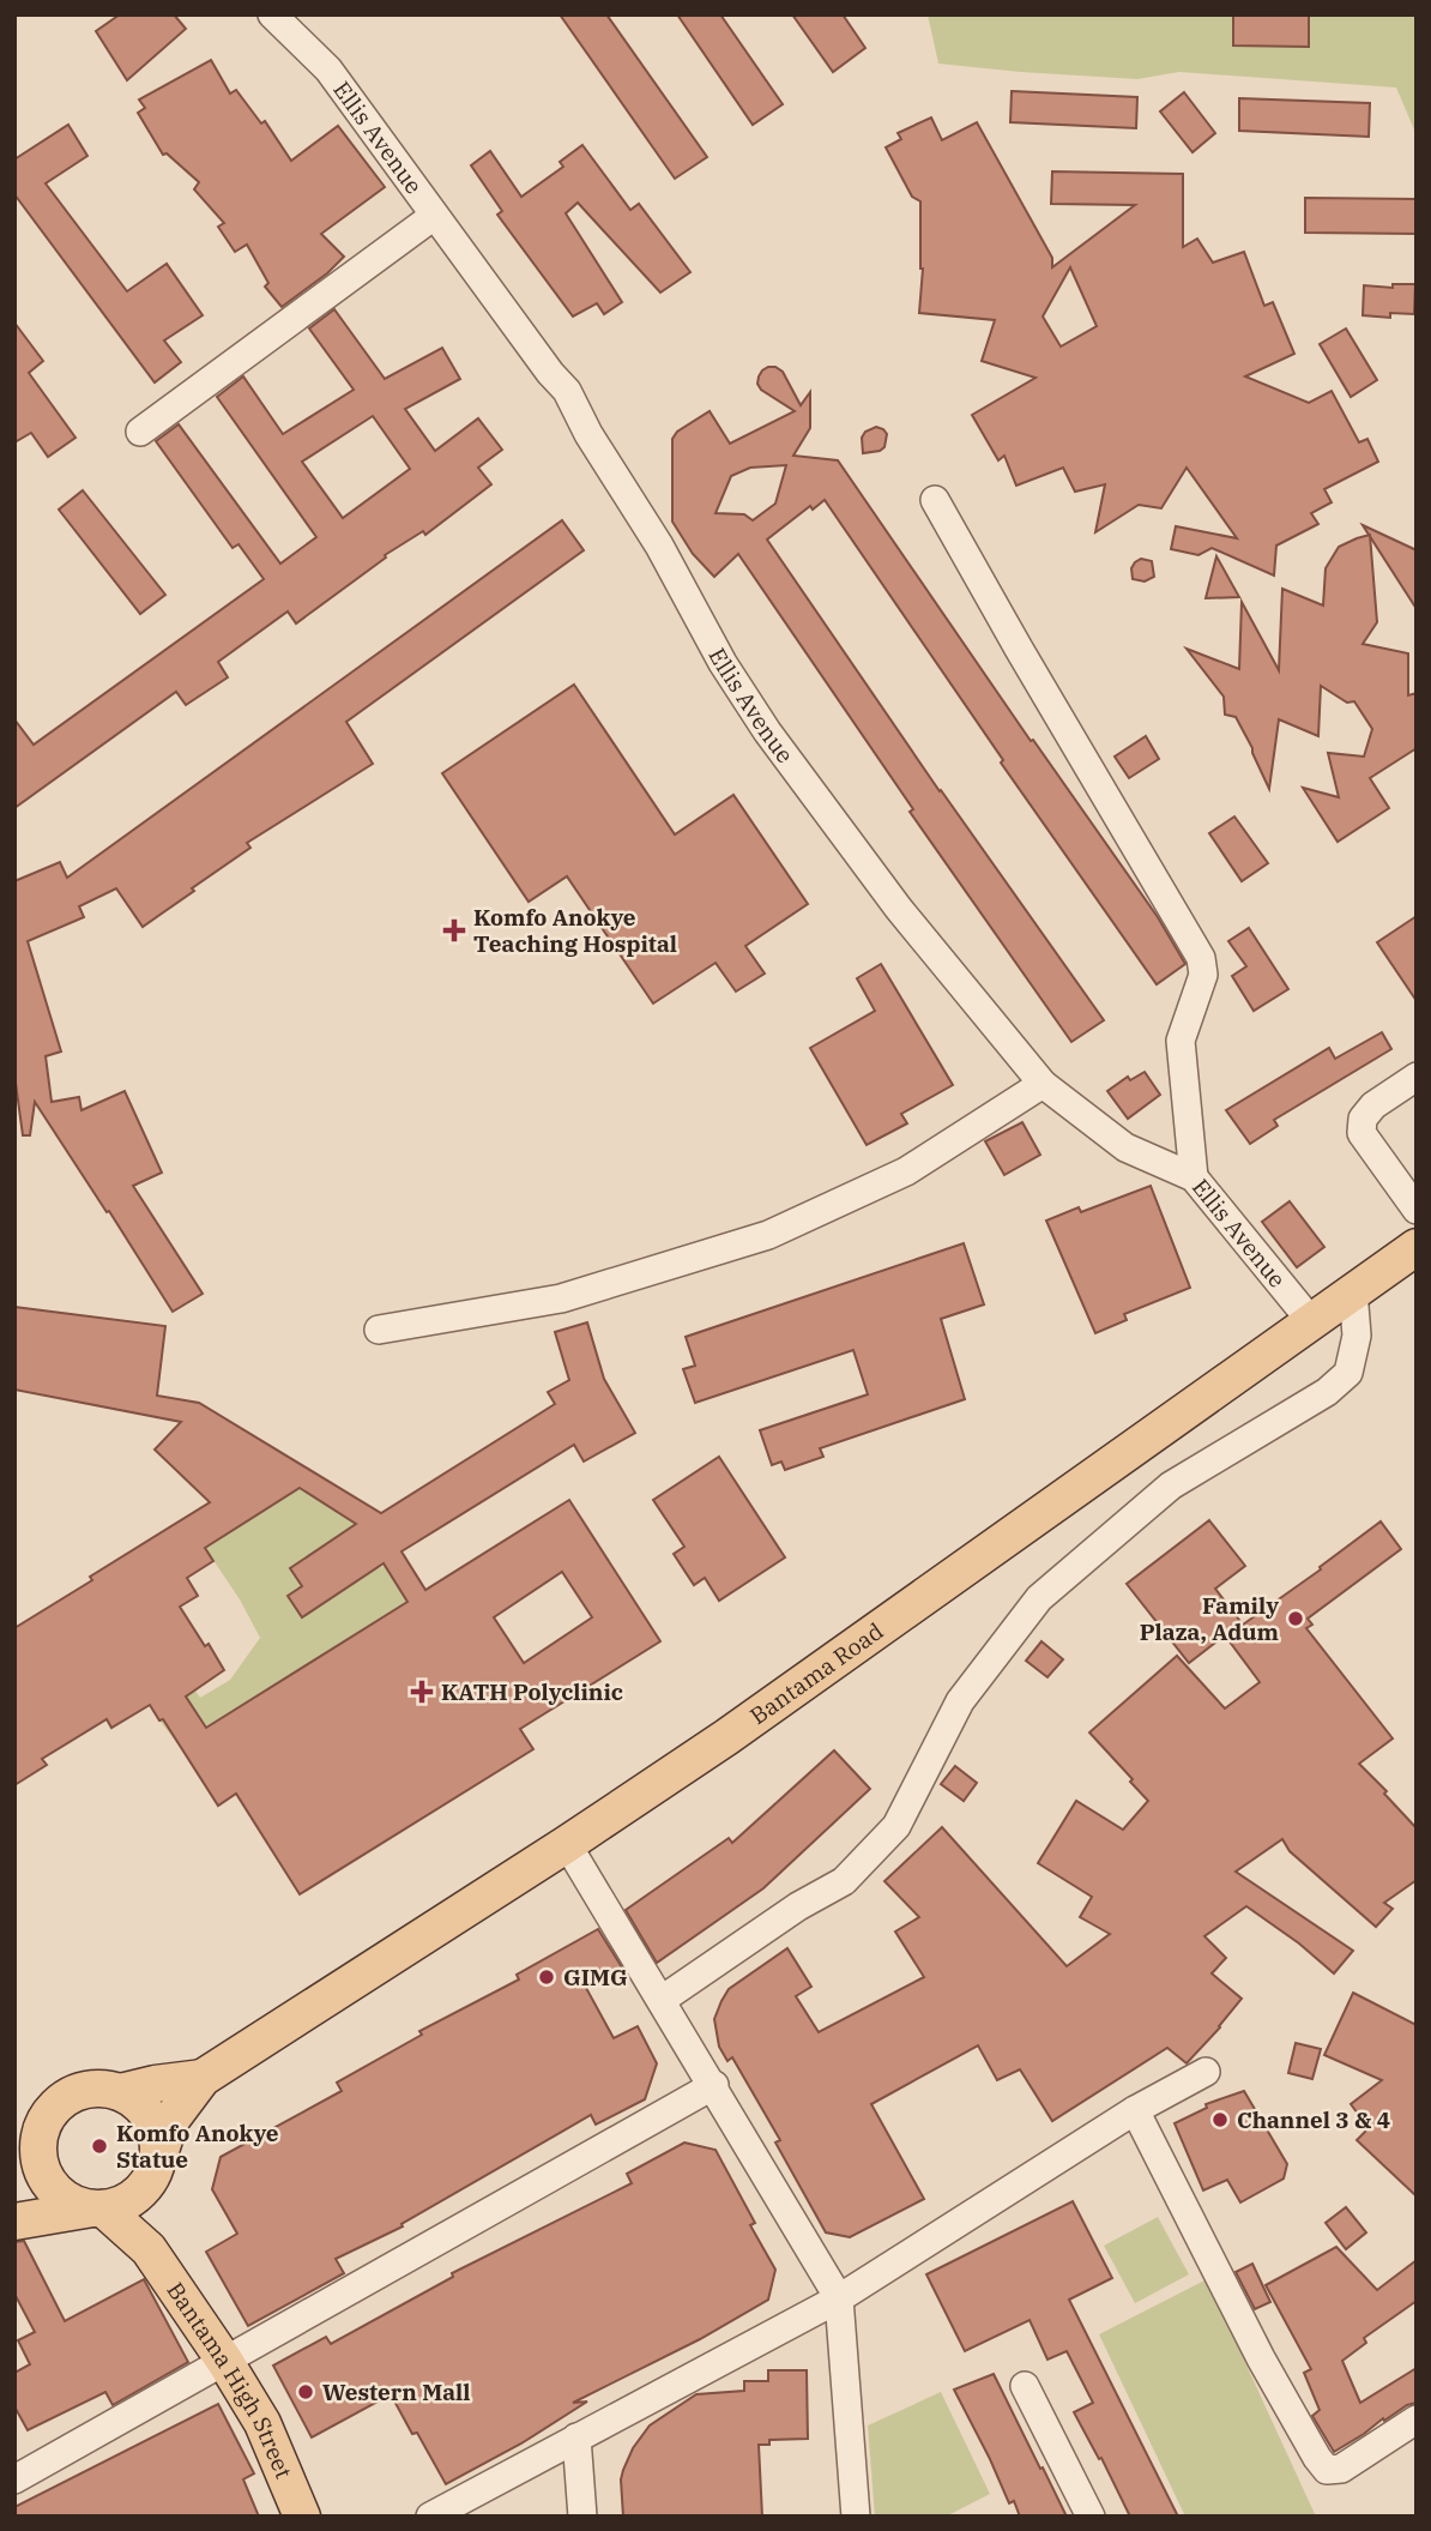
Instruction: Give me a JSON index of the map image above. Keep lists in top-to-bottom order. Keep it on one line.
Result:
{"streets":{"main road":["Bantama Road","Bantama High Street"],"street":["Ellis Avenue"]},"crossings":[["Ellis Avenue","Bantama Road"]],"places":{"health":["Komfo Anokye Teaching Hospital","KATH Polyclinic"],"other":["Family Plaza, Adum","GIMG","Channel 3 & 4","Komfo Anokye Statue","Western Mall"]}}
